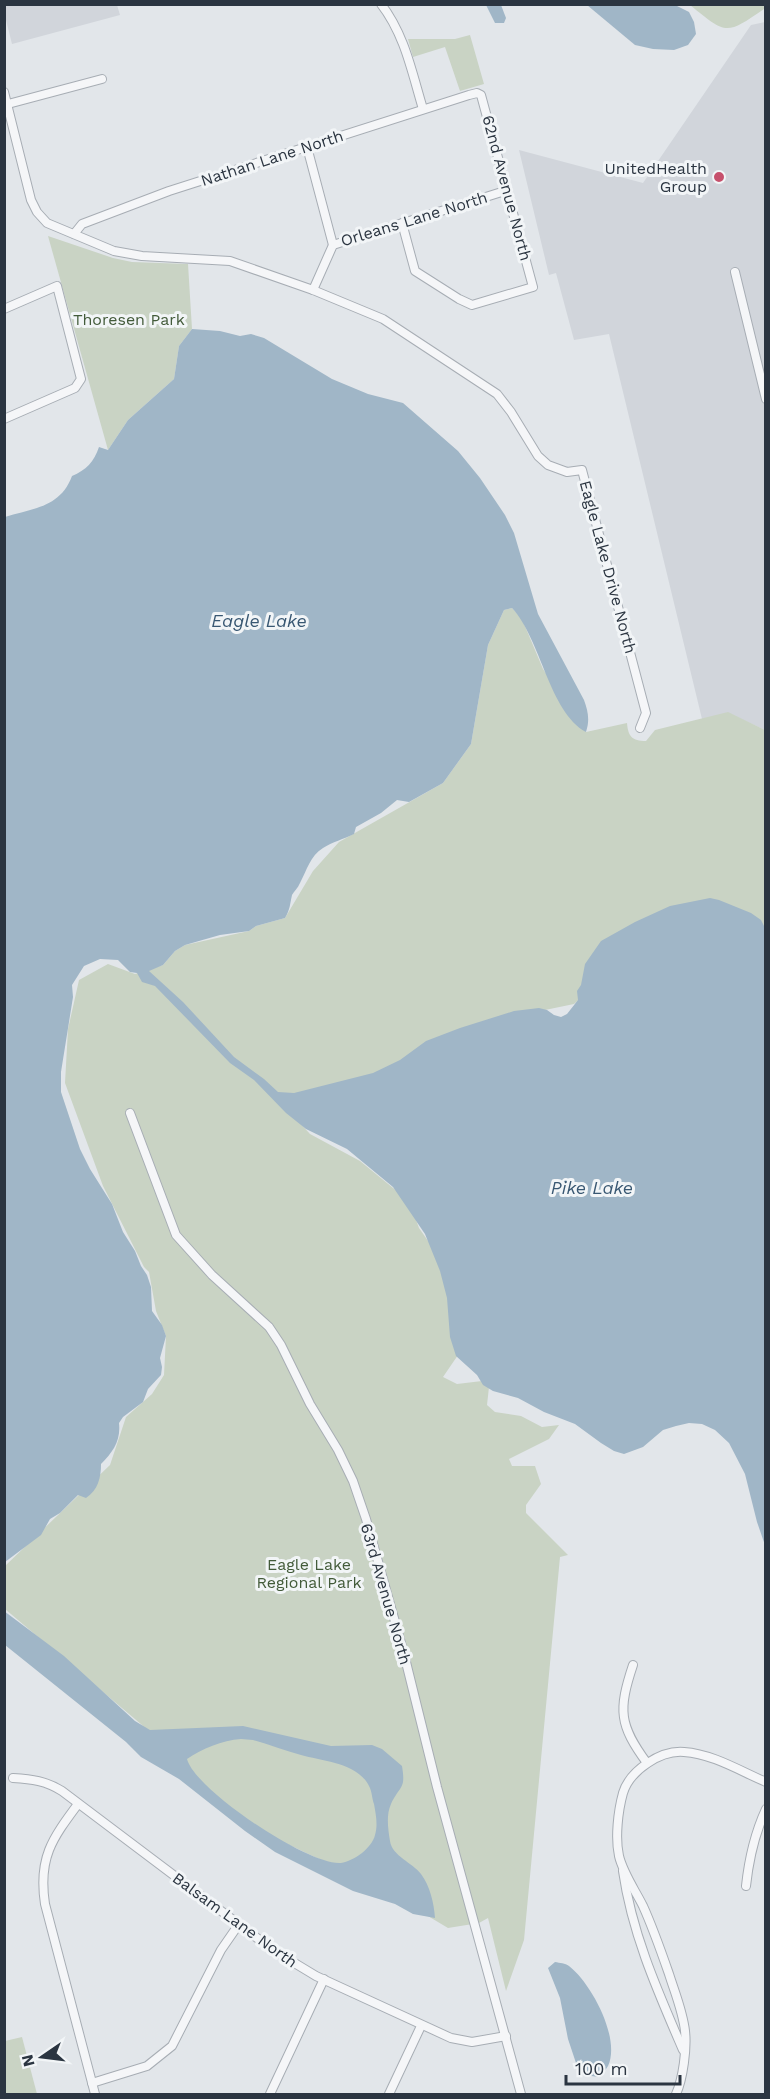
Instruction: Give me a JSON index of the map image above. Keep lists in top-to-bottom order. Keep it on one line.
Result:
{"streets":{"street":["Nathan Lane North","62nd Avenue North","Orleans Lane North","Eagle Lake Drive North","63rd Avenue North","Balsam Lane North"]},"crossings":[["Nathan Lane North","62nd Avenue North"],["Nathan Lane North","Eagle Lake Drive North"],["62nd Avenue North","Orleans Lane North"],["Orleans Lane North","Eagle Lake Drive North"],["63rd Avenue North","Balsam Lane North"]],"water":["Eagle Lake","Pike Lake"],"parks":["Thoresen Park","Eagle Lake Regional Park"],"places":["UnitedHealth Group"],"scale_bar":"100 m","north":"left"}
